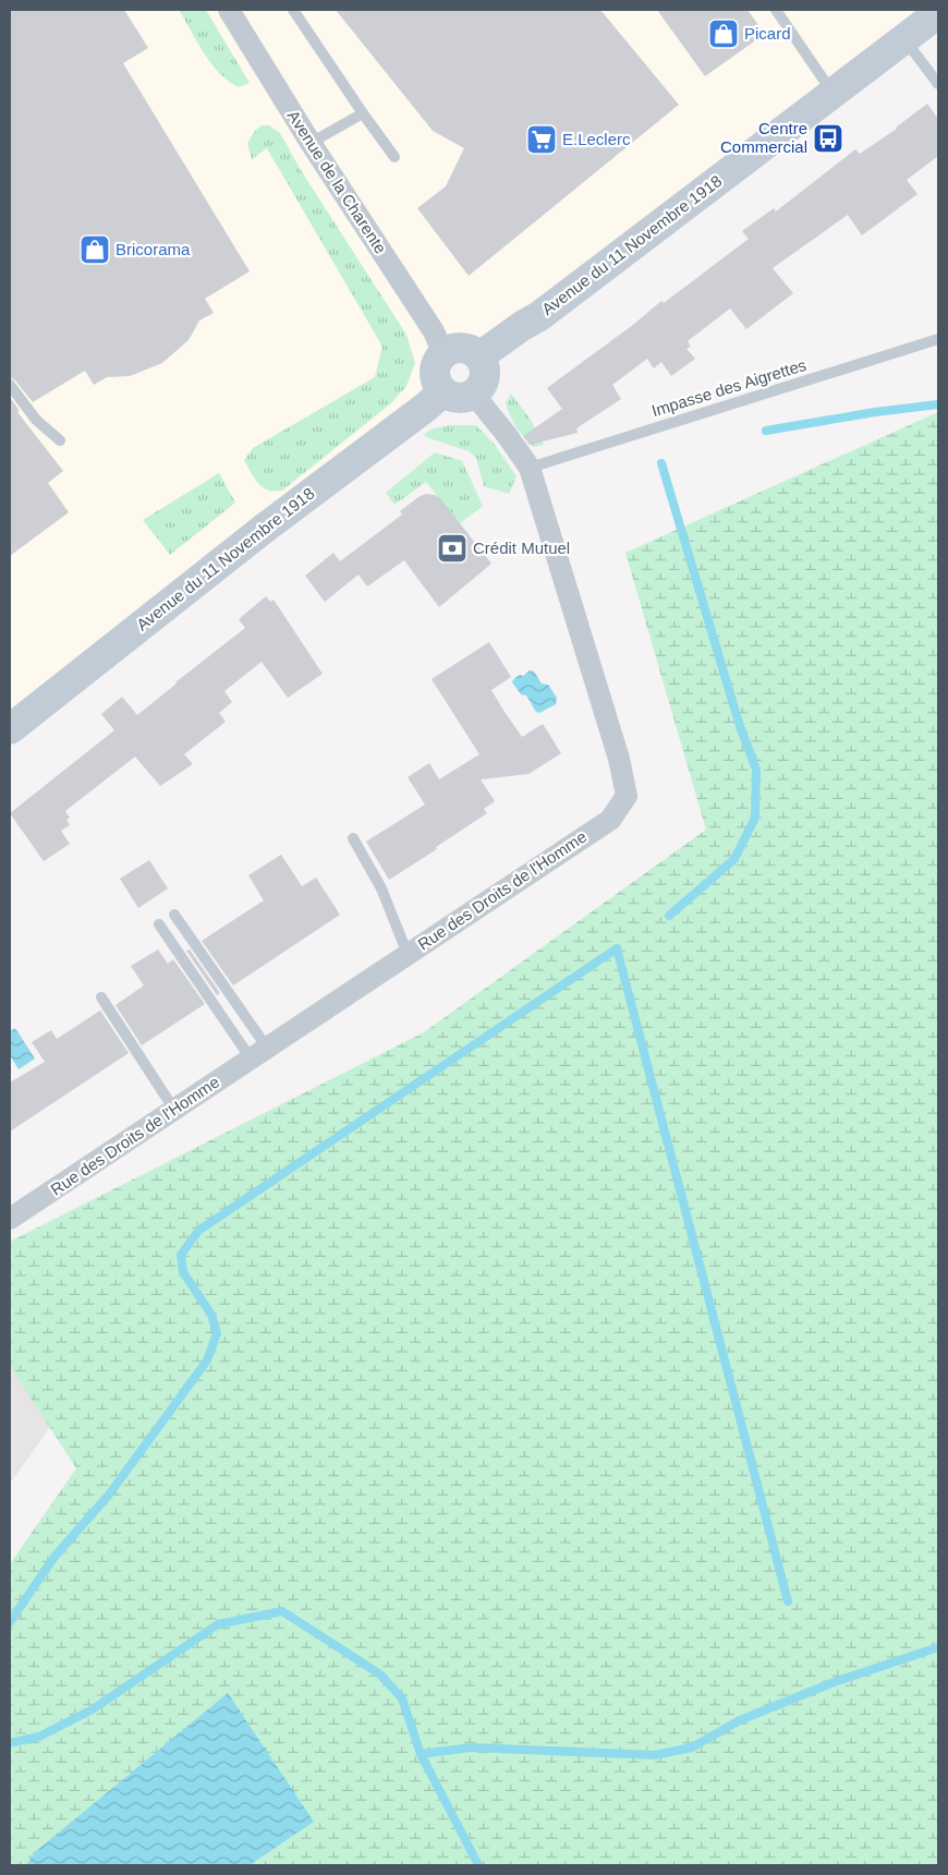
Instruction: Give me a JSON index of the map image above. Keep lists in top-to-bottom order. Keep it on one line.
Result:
{"streets":{"main road":["Avenue du 11 Novembre 1918"],"street":["Avenue de la Charente","Rue des Droits de l'Homme"],"lane":["Impasse des Aigrettes"]},"crossings":[["Avenue de la Charente","Avenue du 11 Novembre 1918"],["Avenue de la Charente","Rue des Droits de l'Homme"],["Avenue du 11 Novembre 1918","Rue des Droits de l'Homme"],["Impasse des Aigrettes","Rue des Droits de l'Homme"]],"places":{"shop":["Picard","Bricorama"],"bus stop":["Centre Commercial"],"supermarket":["E.Leclerc"],"bank":["Crédit Mutuel"]}}
